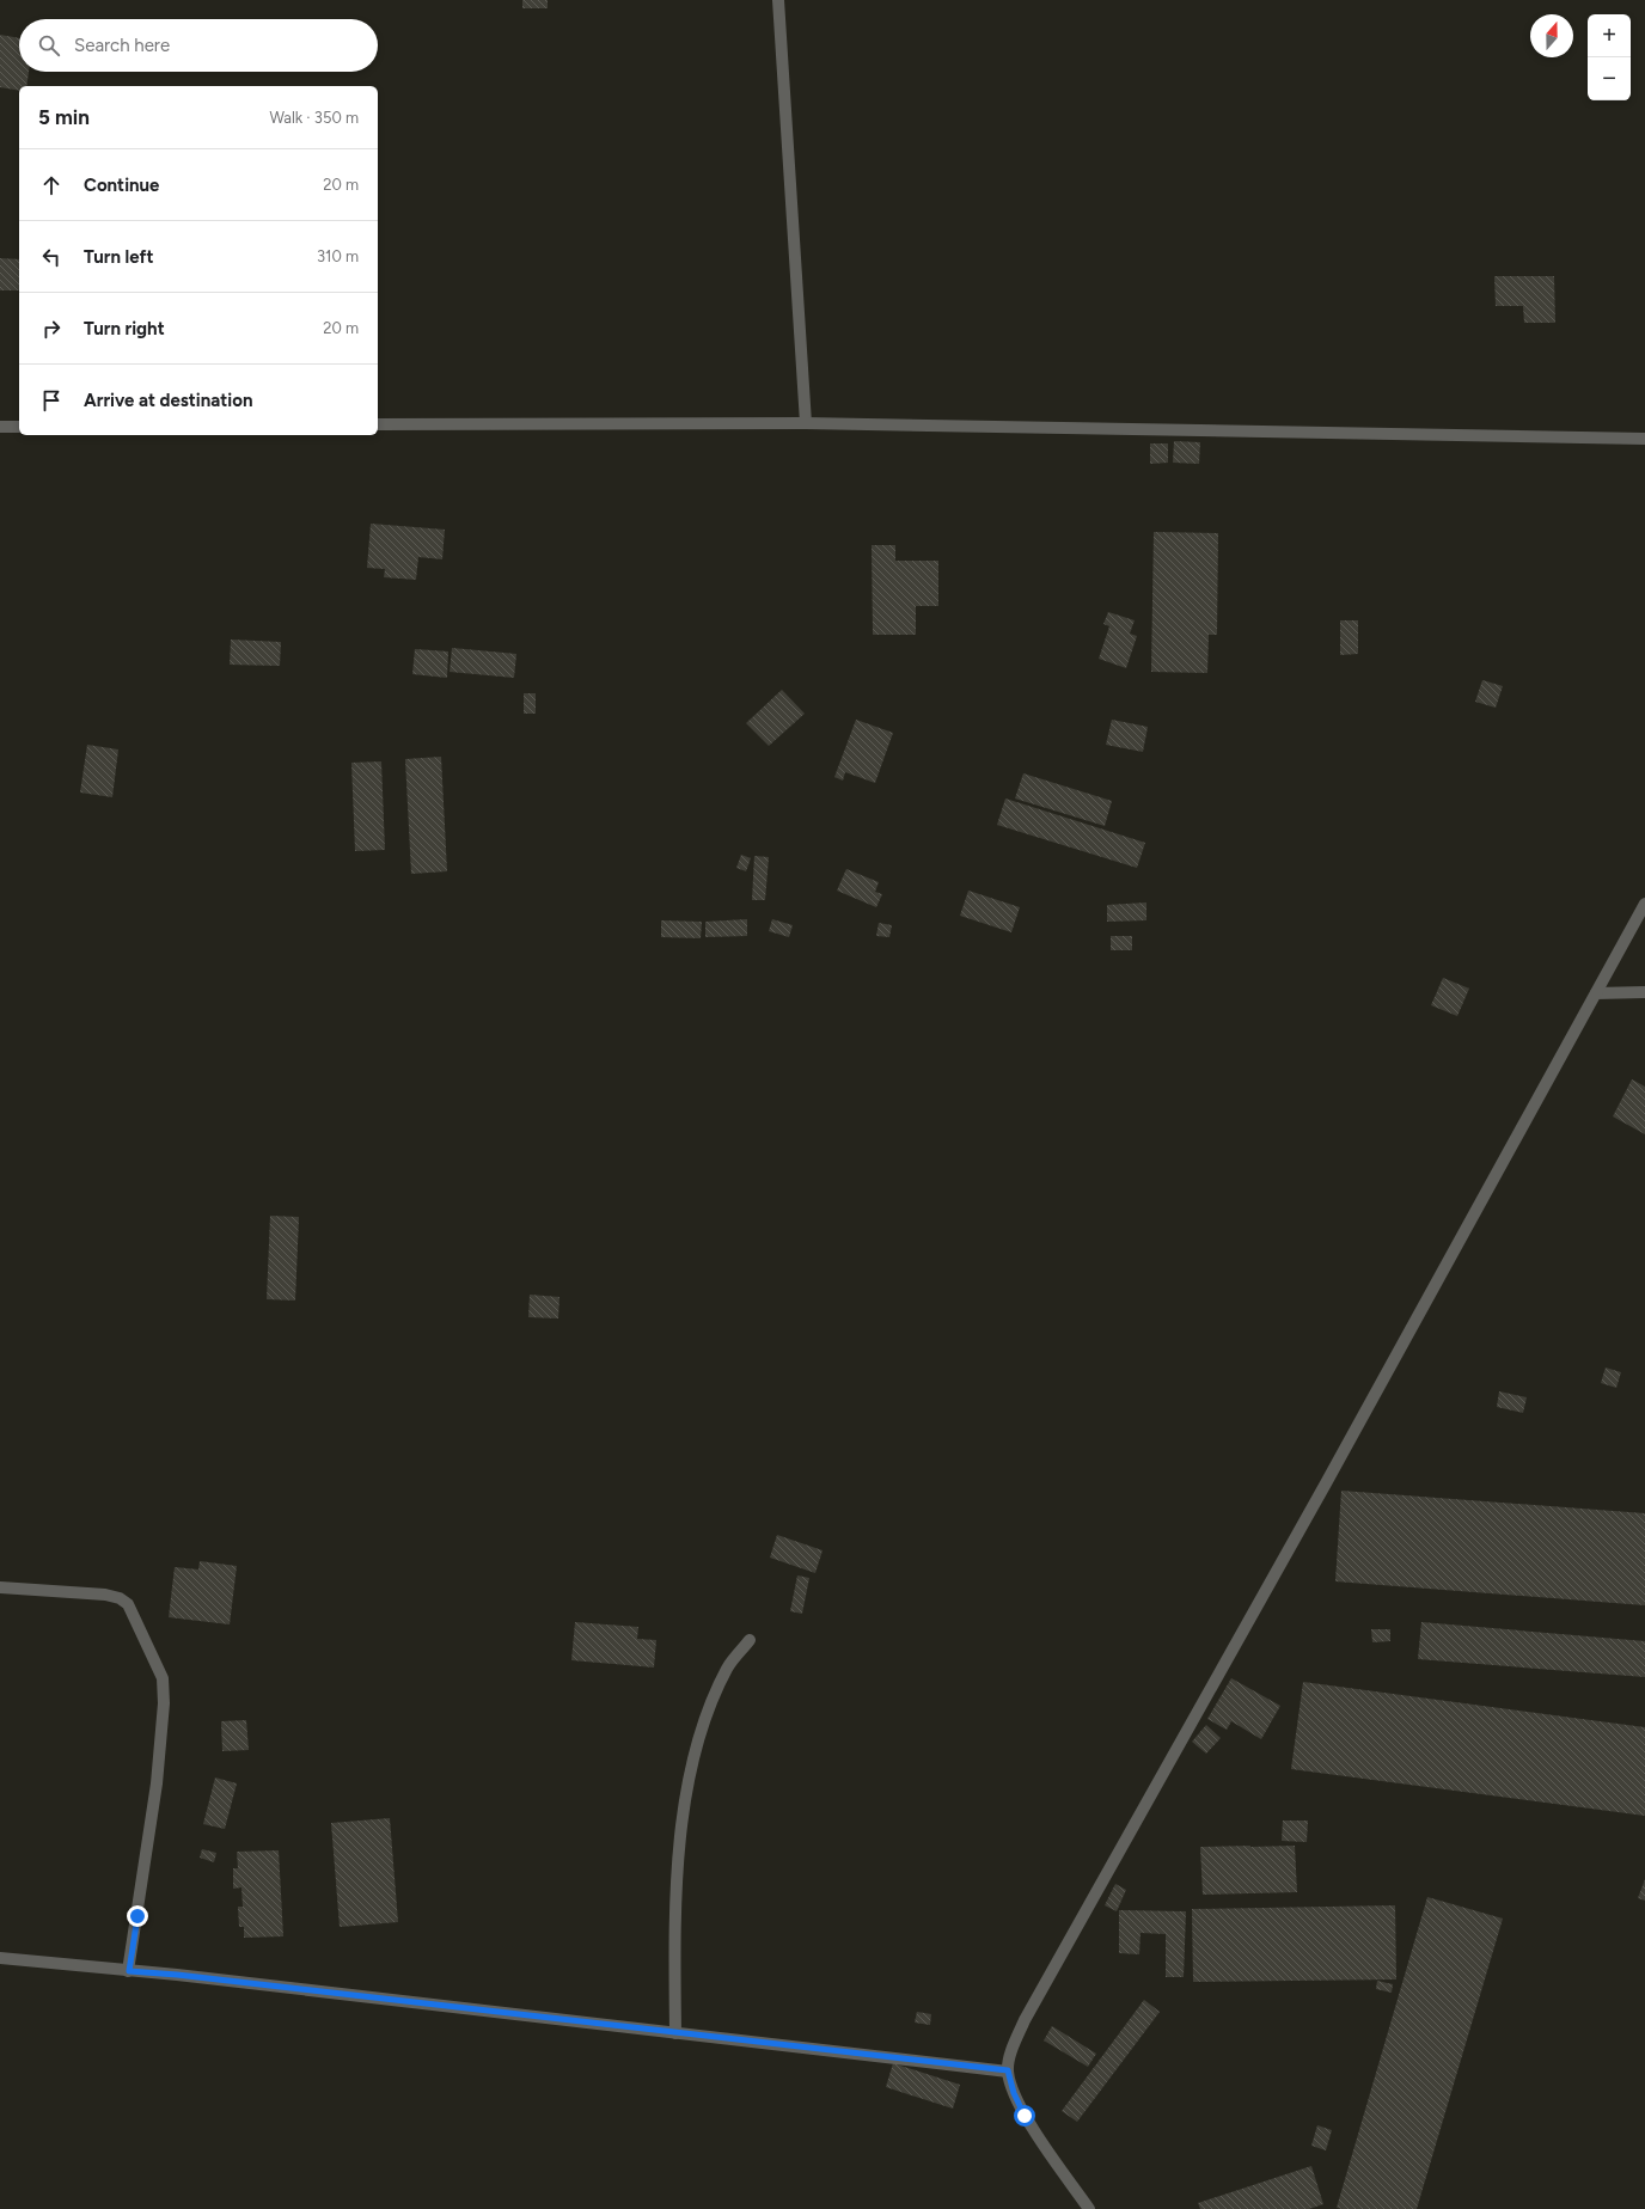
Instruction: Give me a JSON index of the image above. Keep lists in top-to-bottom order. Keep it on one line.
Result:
{"north":"top","page":{"map_buttons":["+","−"],"search":"Search here","heading":["5 min","Walk · 350 m"],"list":[["Continue","20 m"],["Turn left","310 m"],["Turn right","20 m"],"Arrive at destination"]}}
